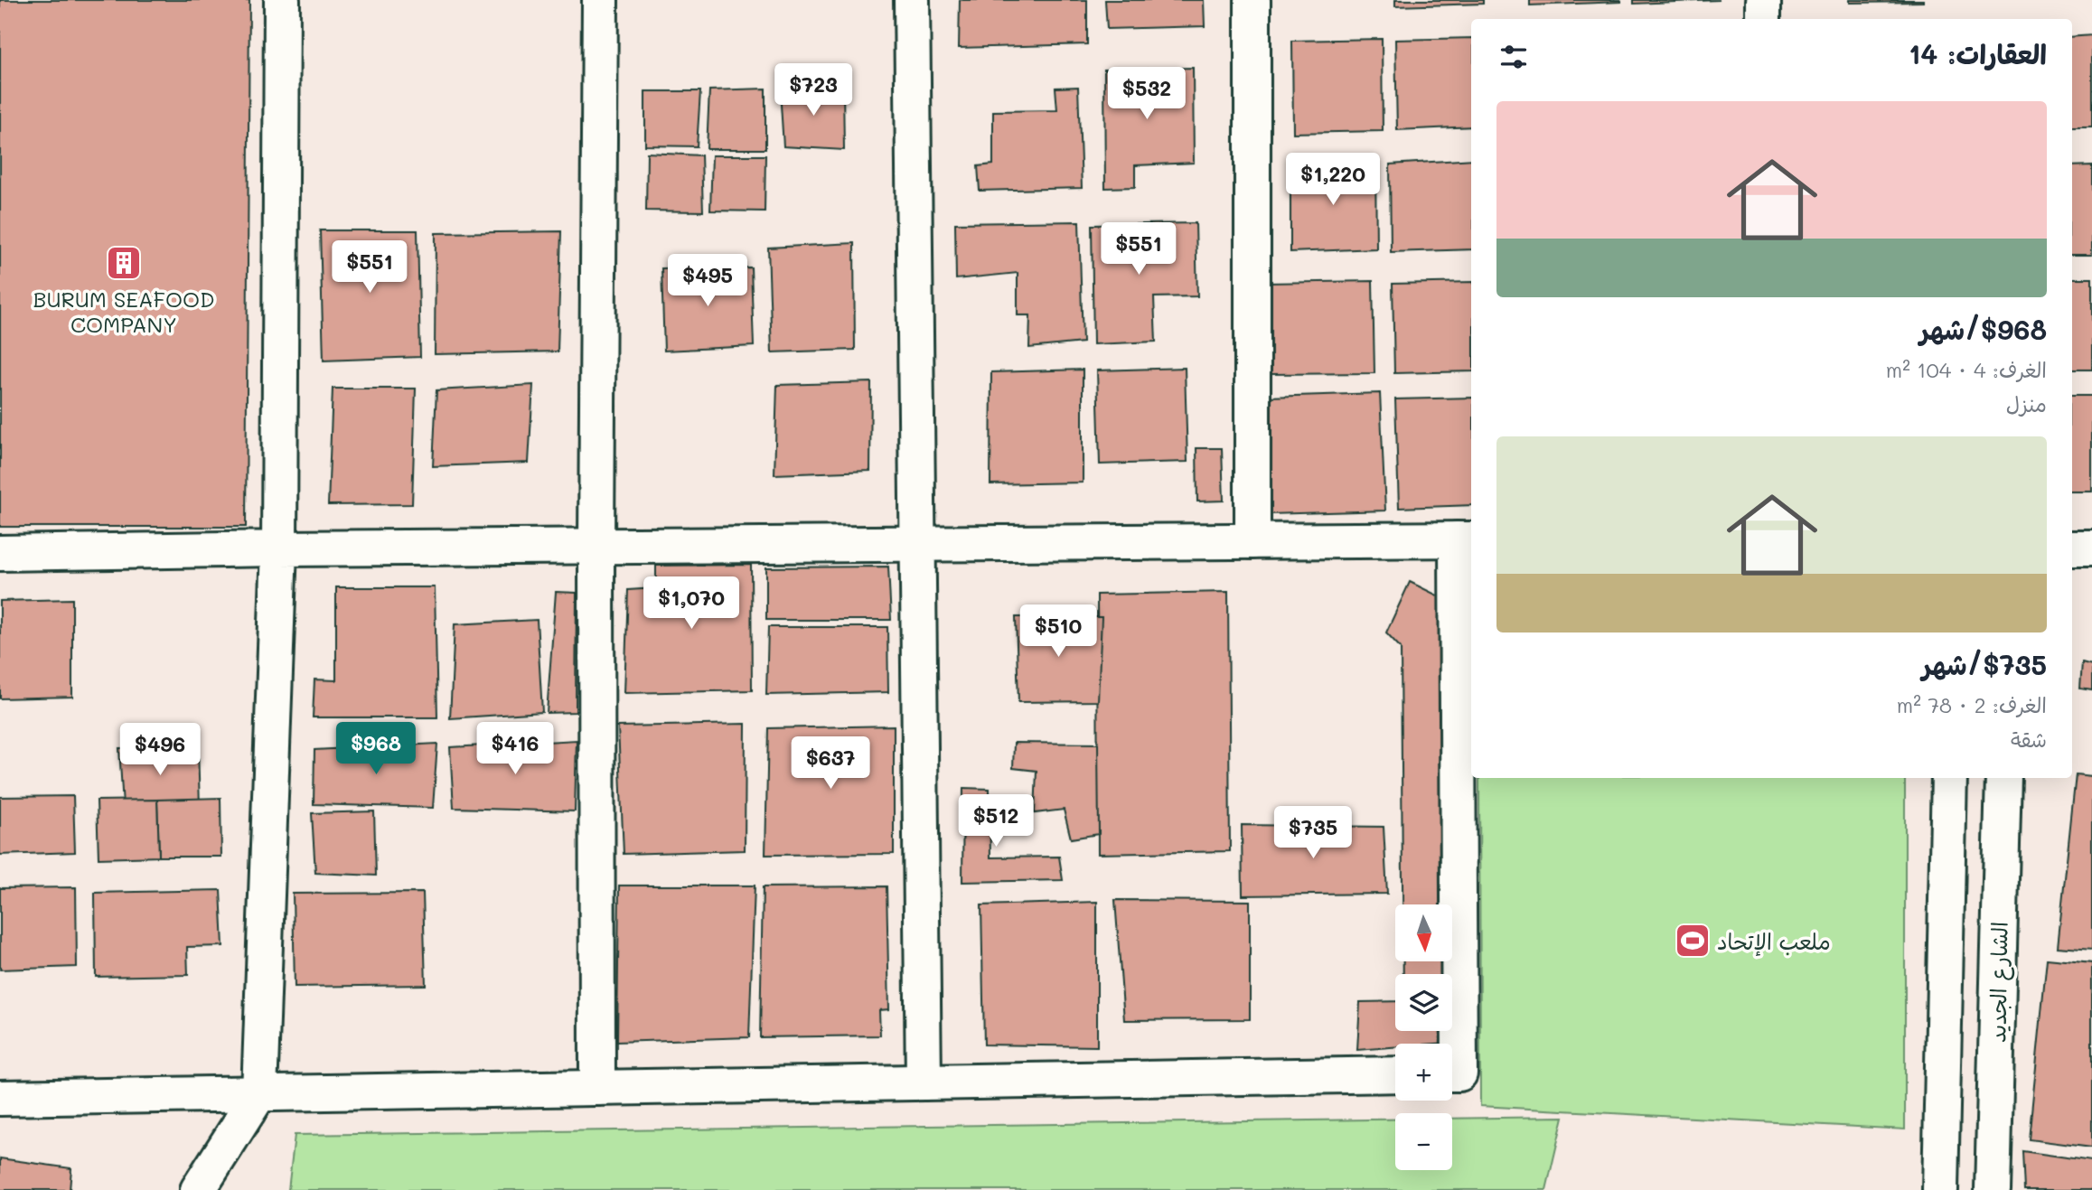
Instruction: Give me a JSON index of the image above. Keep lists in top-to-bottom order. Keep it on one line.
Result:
{"streets":{"street":["الشارع الجديد"]},"places":{"building":["BURUM SEAFOOD COMPANY"],"sports":["ملعب الإتحاد"]},"north":"bottom","page":{"heading":"العقارات: 14","price":["$723","$532","$1,220","$551","$551","$495","$1,070","$510","$968","$416","$496","$637","$512","$735"],"list":[{"name":"$968/شهر","note":"الغرف: 4 · 104 m² · منزل"},{"name":"$735/شهر","note":"الغرف: 2 · 78 m² · شقة"}],"map_buttons":["+","−"]}}
